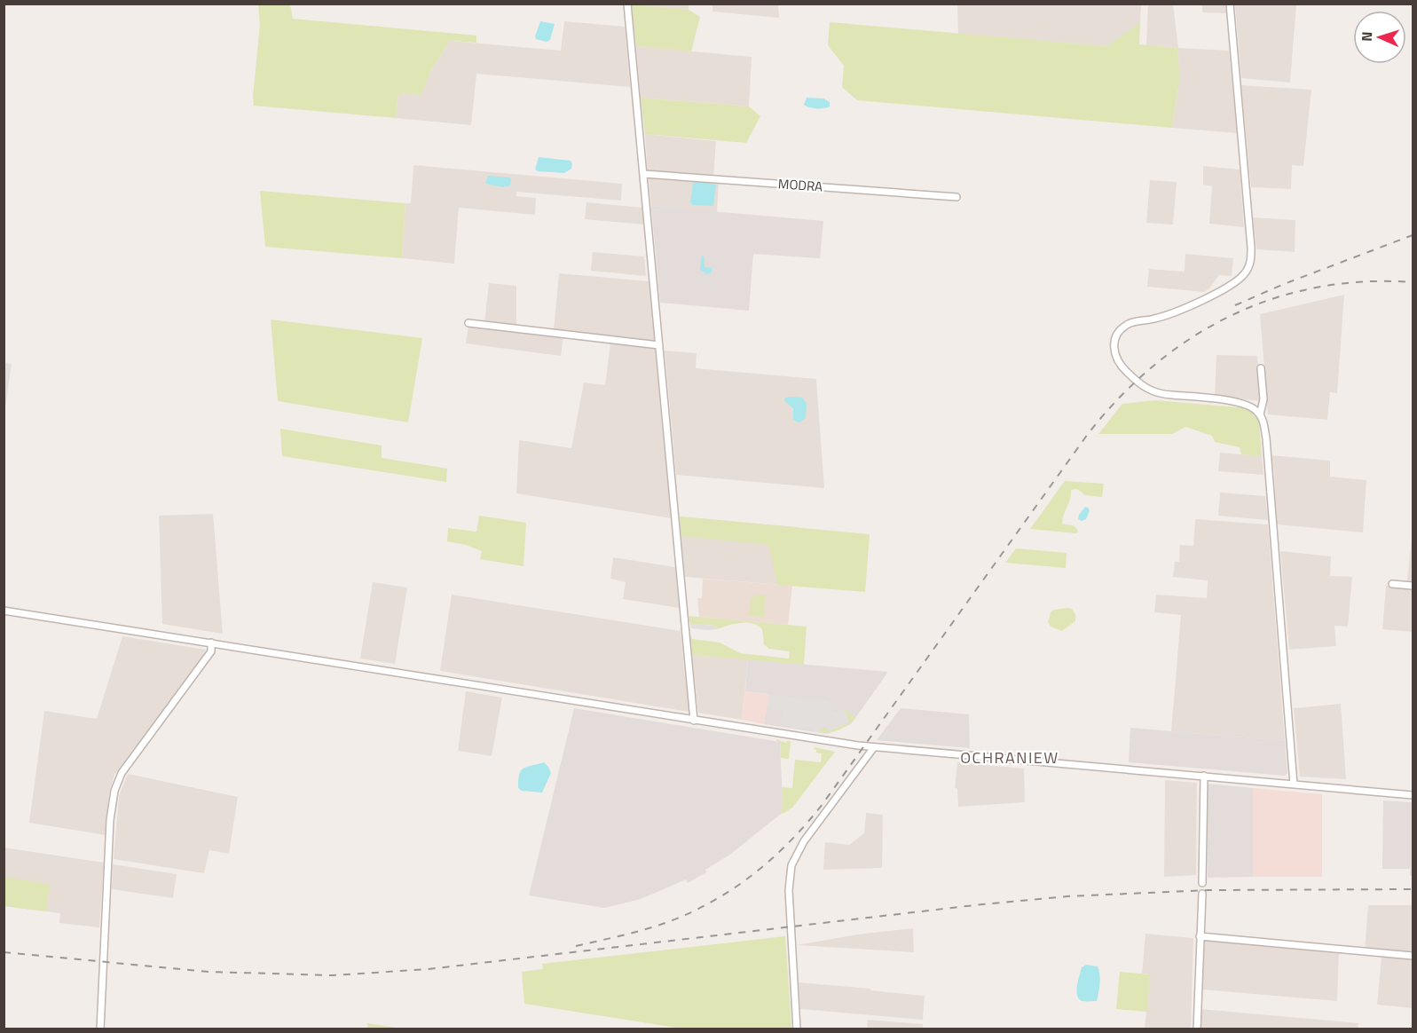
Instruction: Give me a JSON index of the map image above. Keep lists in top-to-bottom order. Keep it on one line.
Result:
{"streets":{"street":["MODRA"]},"districts":["OCHRANIEW"],"north":"left"}
